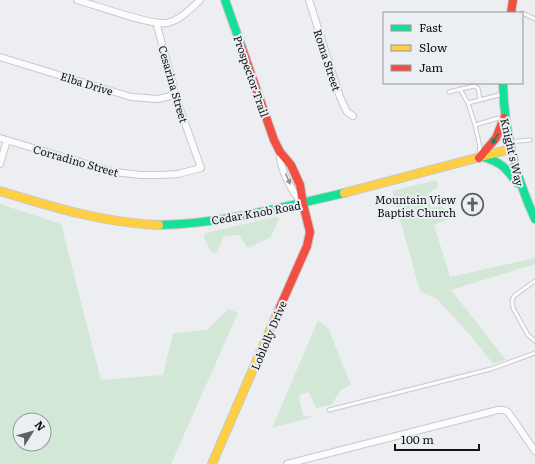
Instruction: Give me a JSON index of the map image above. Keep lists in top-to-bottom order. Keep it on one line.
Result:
{"streets":{"street":["Roma Street","Prospector Trail","Elba Drive","Cesarina Street","Knight's Way","Corradino Street","Cedar Knob Road","Loblolly Drive"]},"crossings":[["Prospector Trail","Cedar Knob Road"],["Prospector Trail","Loblolly Drive"],["Elba Drive","Cesarina Street"],["Cesarina Street","Corradino Street"],["Knight's Way","Cedar Knob Road"],["Cedar Knob Road","Loblolly Drive"]],"places":{"church":["Mountain View Baptist Church"]},"legend":["Fast","Slow","Jam"],"scale_bar":"100 m","north":"top right"}
